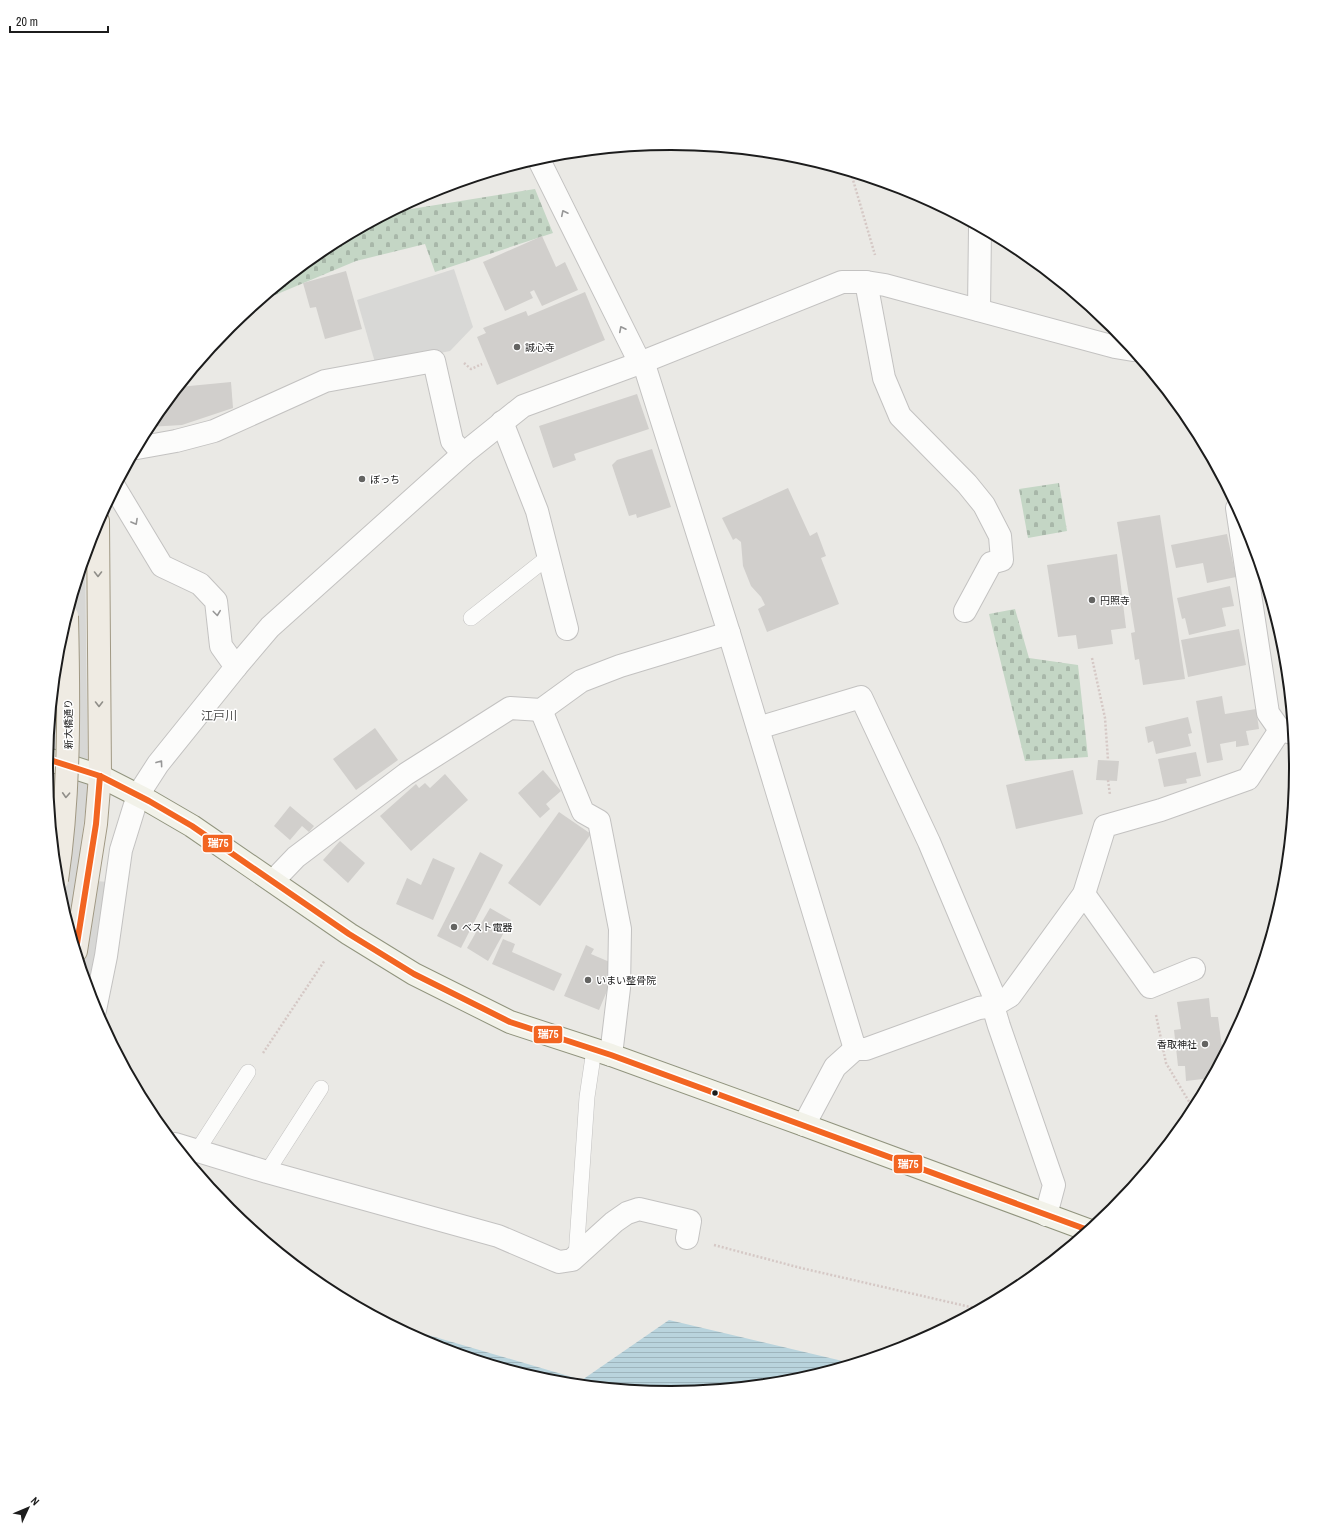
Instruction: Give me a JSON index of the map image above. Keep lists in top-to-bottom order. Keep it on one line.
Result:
{"streets":{"main road":["新大橋通り"]},"districts":["江戸川"],"places":["誠心寺","ぼっち","円照寺","ベスト電器","いまい整骨院","香取神社"],"lines":["transit line 瑞75"],"scale_bar":"20 m","north":"top right"}
